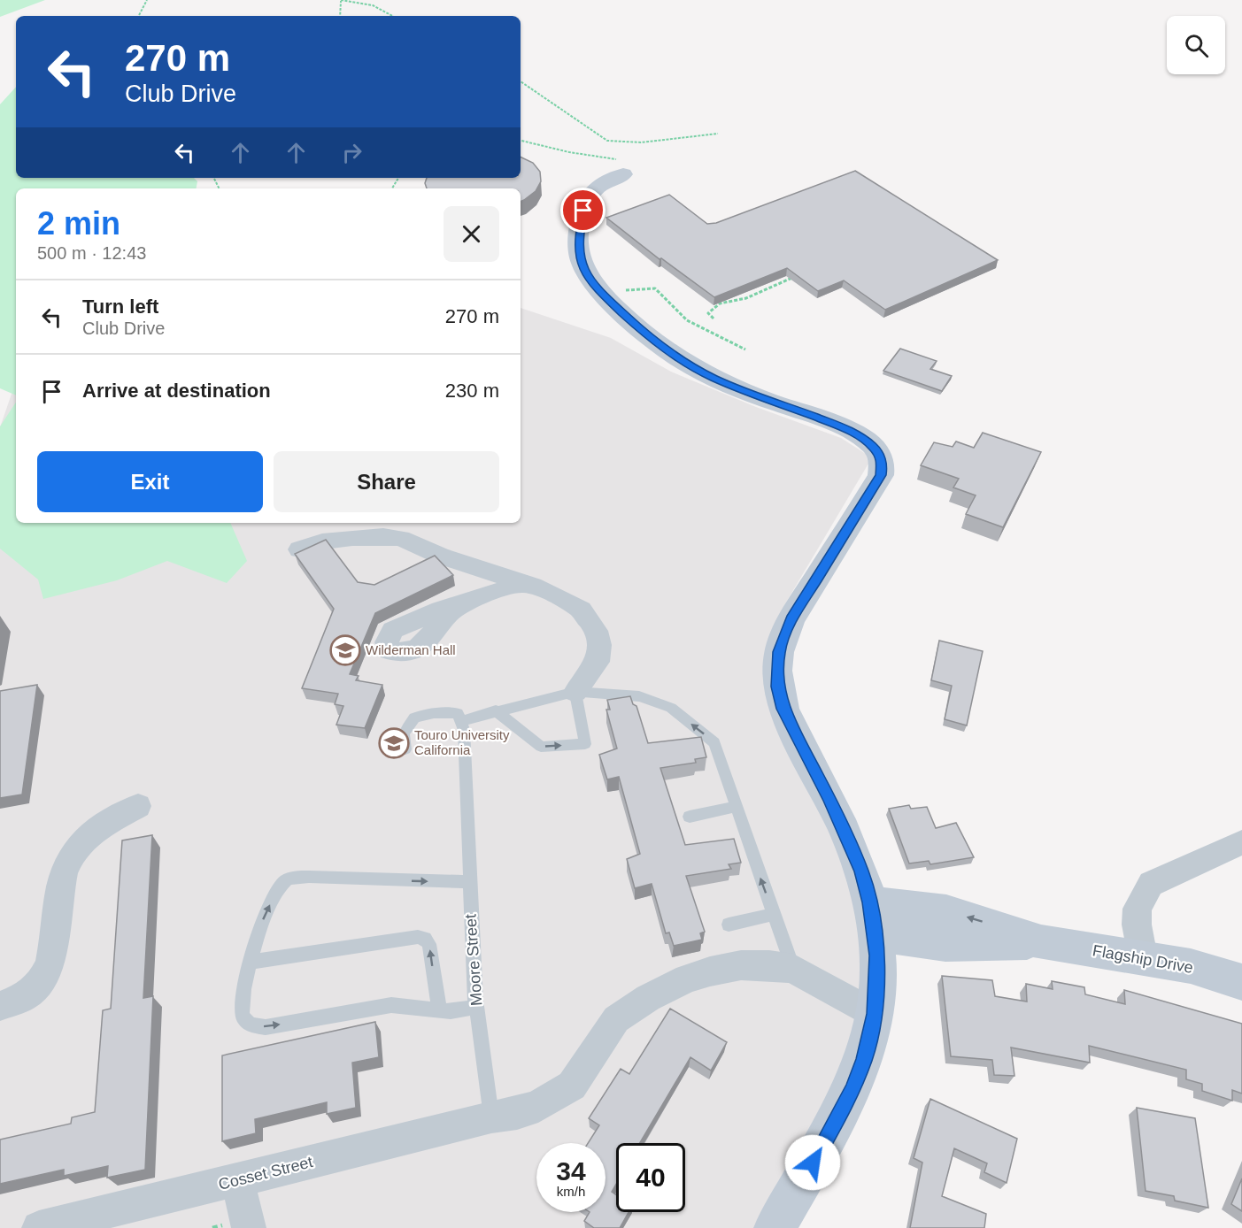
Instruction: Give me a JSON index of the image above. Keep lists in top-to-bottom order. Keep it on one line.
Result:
{"streets":{"street":["Flagship Drive","Cosset Street"],"lane":["Moore Street"]},"crossings":[["Moore Street","Cosset Street"]],"places":{"school or university":["Wilderman Hall","Touro University California"]},"page":{"turn":["270 m","Club Drive"],"heading":["2 min","500 m · 12:43"],"list":[{"name":"Turn left","note":"Club Drive","value":"270 m"},{"name":"Arrive at destination","value":"230 m"}],"buttons":["Exit","Share"],"speed":"34 km/h","limit":"40"}}
